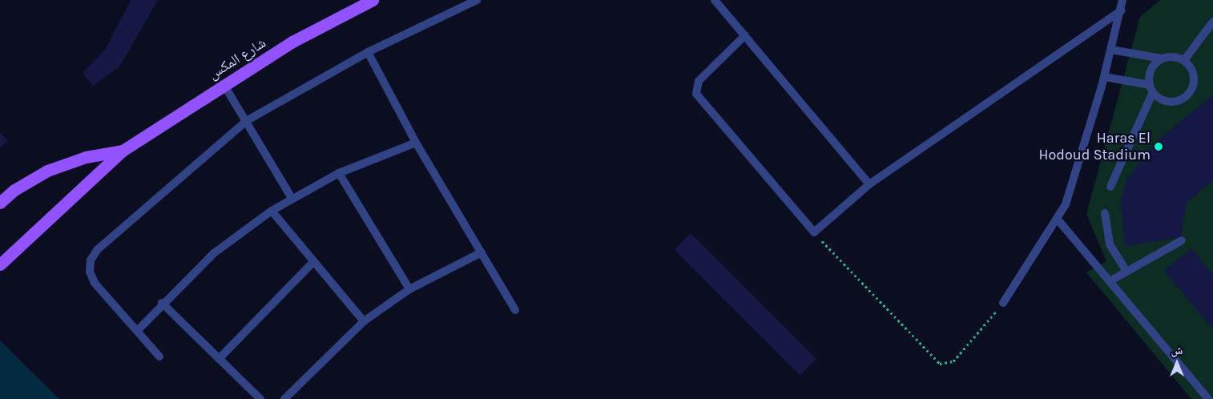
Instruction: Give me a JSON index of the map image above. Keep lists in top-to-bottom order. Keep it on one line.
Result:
{"streets":{"main road":["شارع المكس"]},"places":["Haras El Hodoud Stadium"],"north":"top"}
